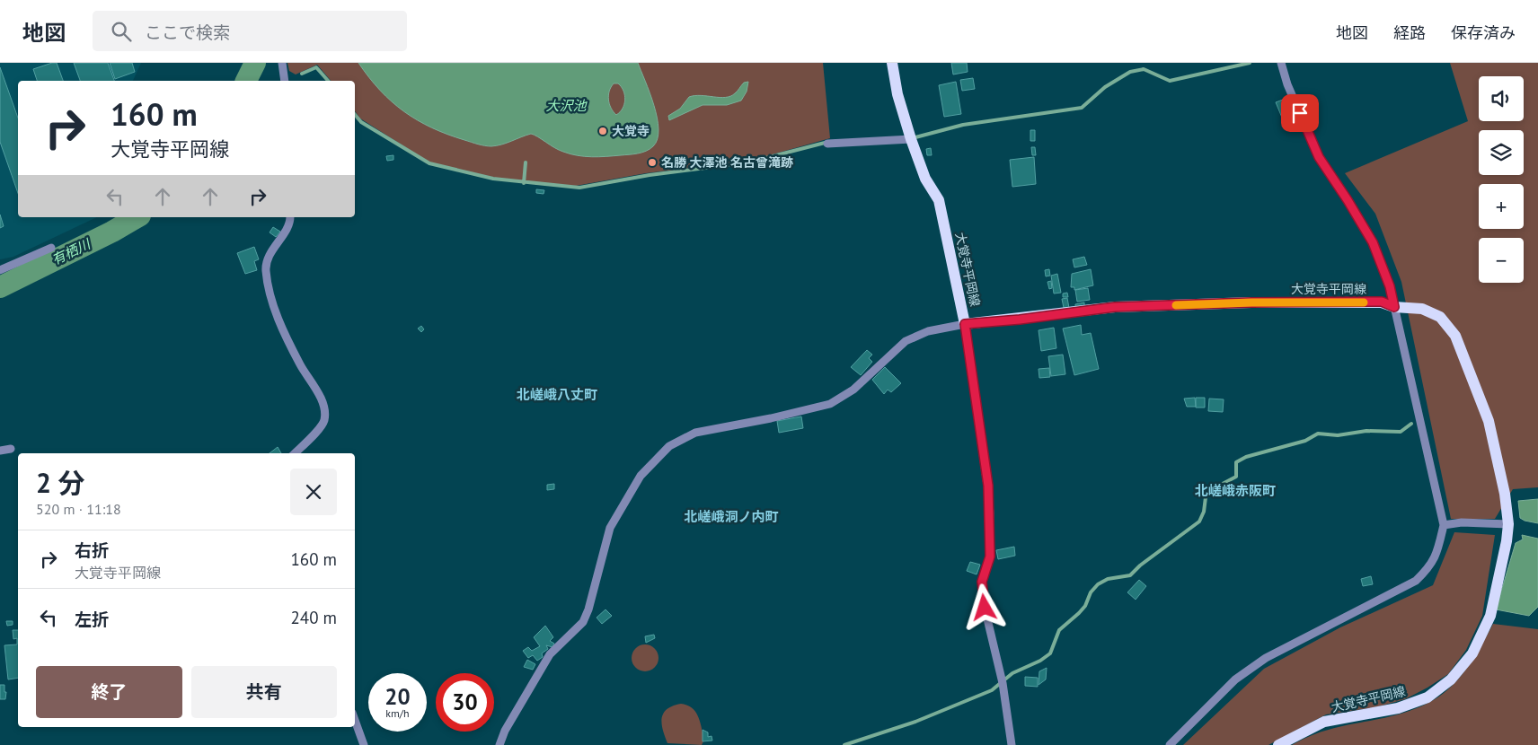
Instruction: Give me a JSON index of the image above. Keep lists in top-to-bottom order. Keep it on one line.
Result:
{"streets":{"main road":["大覚寺平岡線"]},"districts":["北嵯峨八丈町","北嵯峨赤阪町","北嵯峨洞ノ内町"],"water":["大沢池","有栖川"],"places":["大覚寺","名勝 大澤池 名古曾滝跡"],"page":{"header":"地図","search":"ここで検索","nav":["地図","経路","保存済み"],"map_buttons":["+","−"],"turn":["160 m","大覚寺平岡線"],"heading":["2 分","520 m · 11:18"],"list":[{"name":"右折","note":"大覚寺平岡線","value":"160 m"},{"name":"左折","value":"240 m"}],"buttons":["終了","共有"],"speed":"20 km/h","limit":"30"}}
